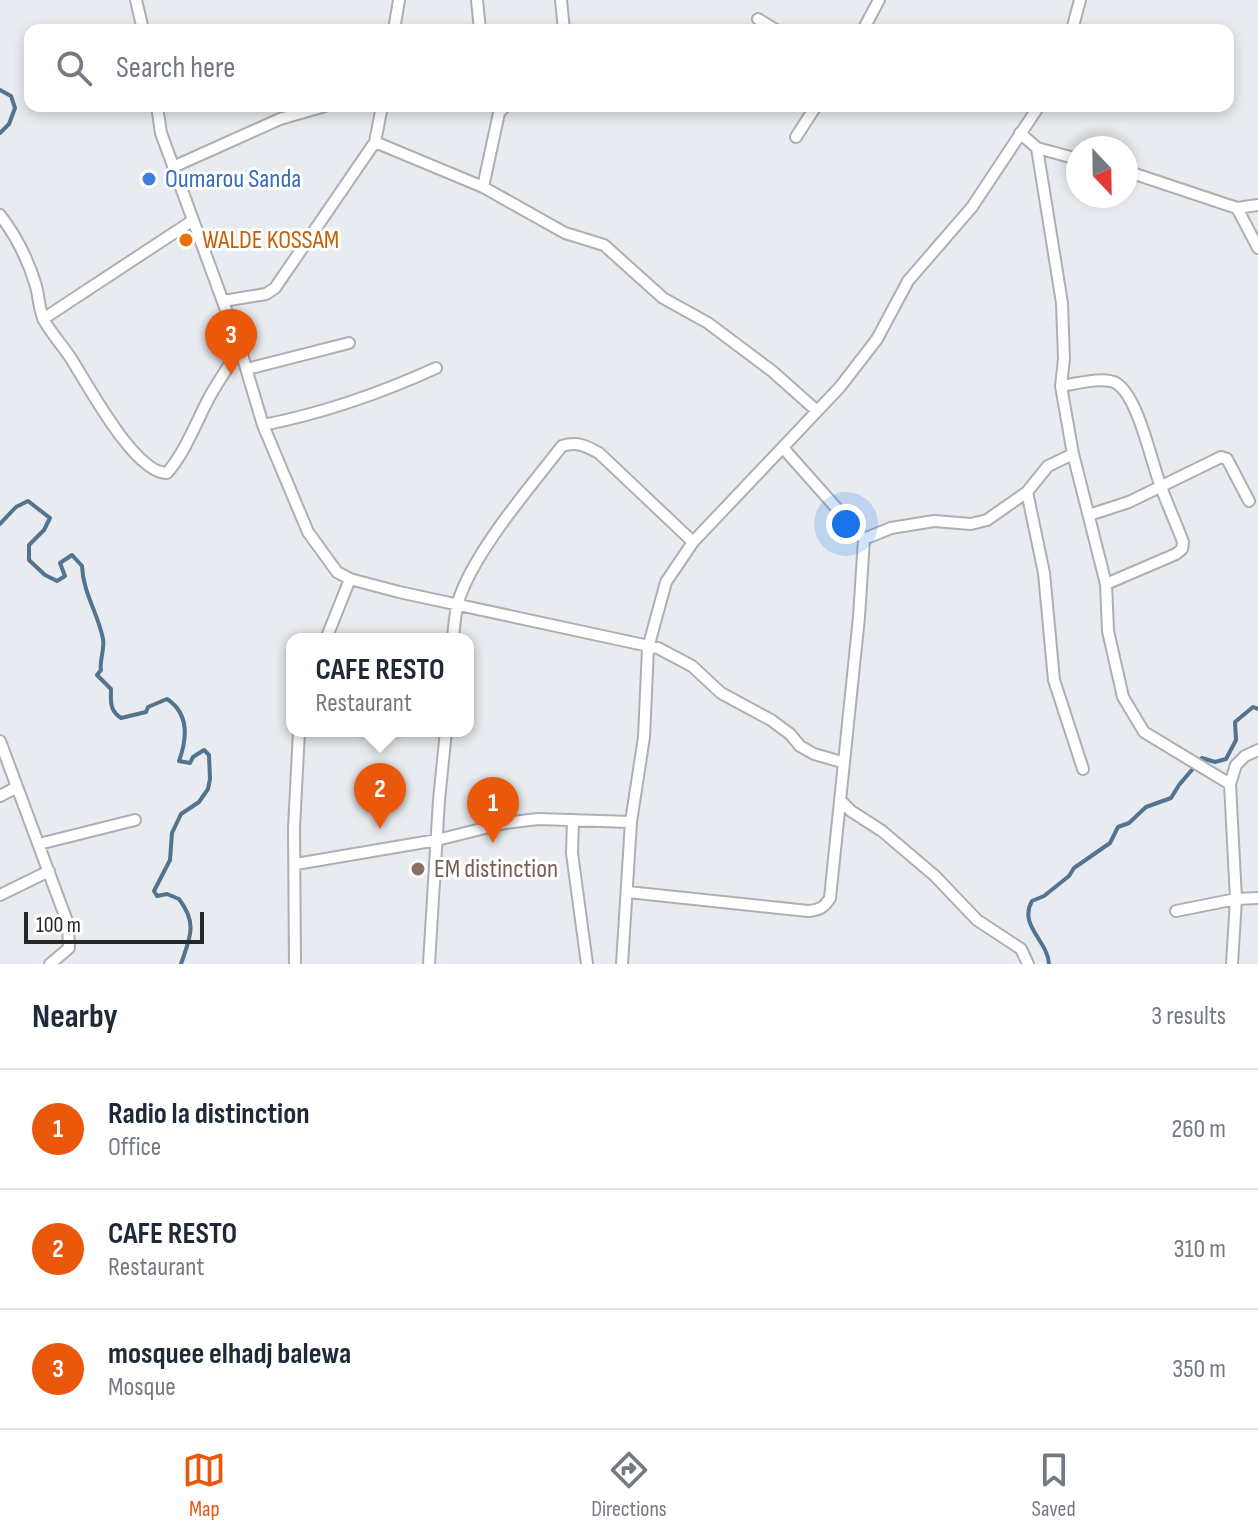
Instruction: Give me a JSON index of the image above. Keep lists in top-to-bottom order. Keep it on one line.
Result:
{"places":["Oumarou Sanda","WALDE KOSSAM","EM distinction"],"scale_bar":"100 m","north":"bottom","page":{"search":"Search here","pins":["3","2","1"],"popup":["CAFE RESTO","Restaurant"],"scale":"100 m","heading":["Nearby","3 results"],"list":[{"mark":"1","name":"Radio la distinction","note":"Office","value":"260 m"},{"mark":"2","name":"CAFE RESTO","note":"Restaurant","value":"310 m"},{"mark":"3","name":"mosquee elhadj balewa","note":"Mosque","value":"350 m"}],"nav":["Map","Directions","Saved"]}}
